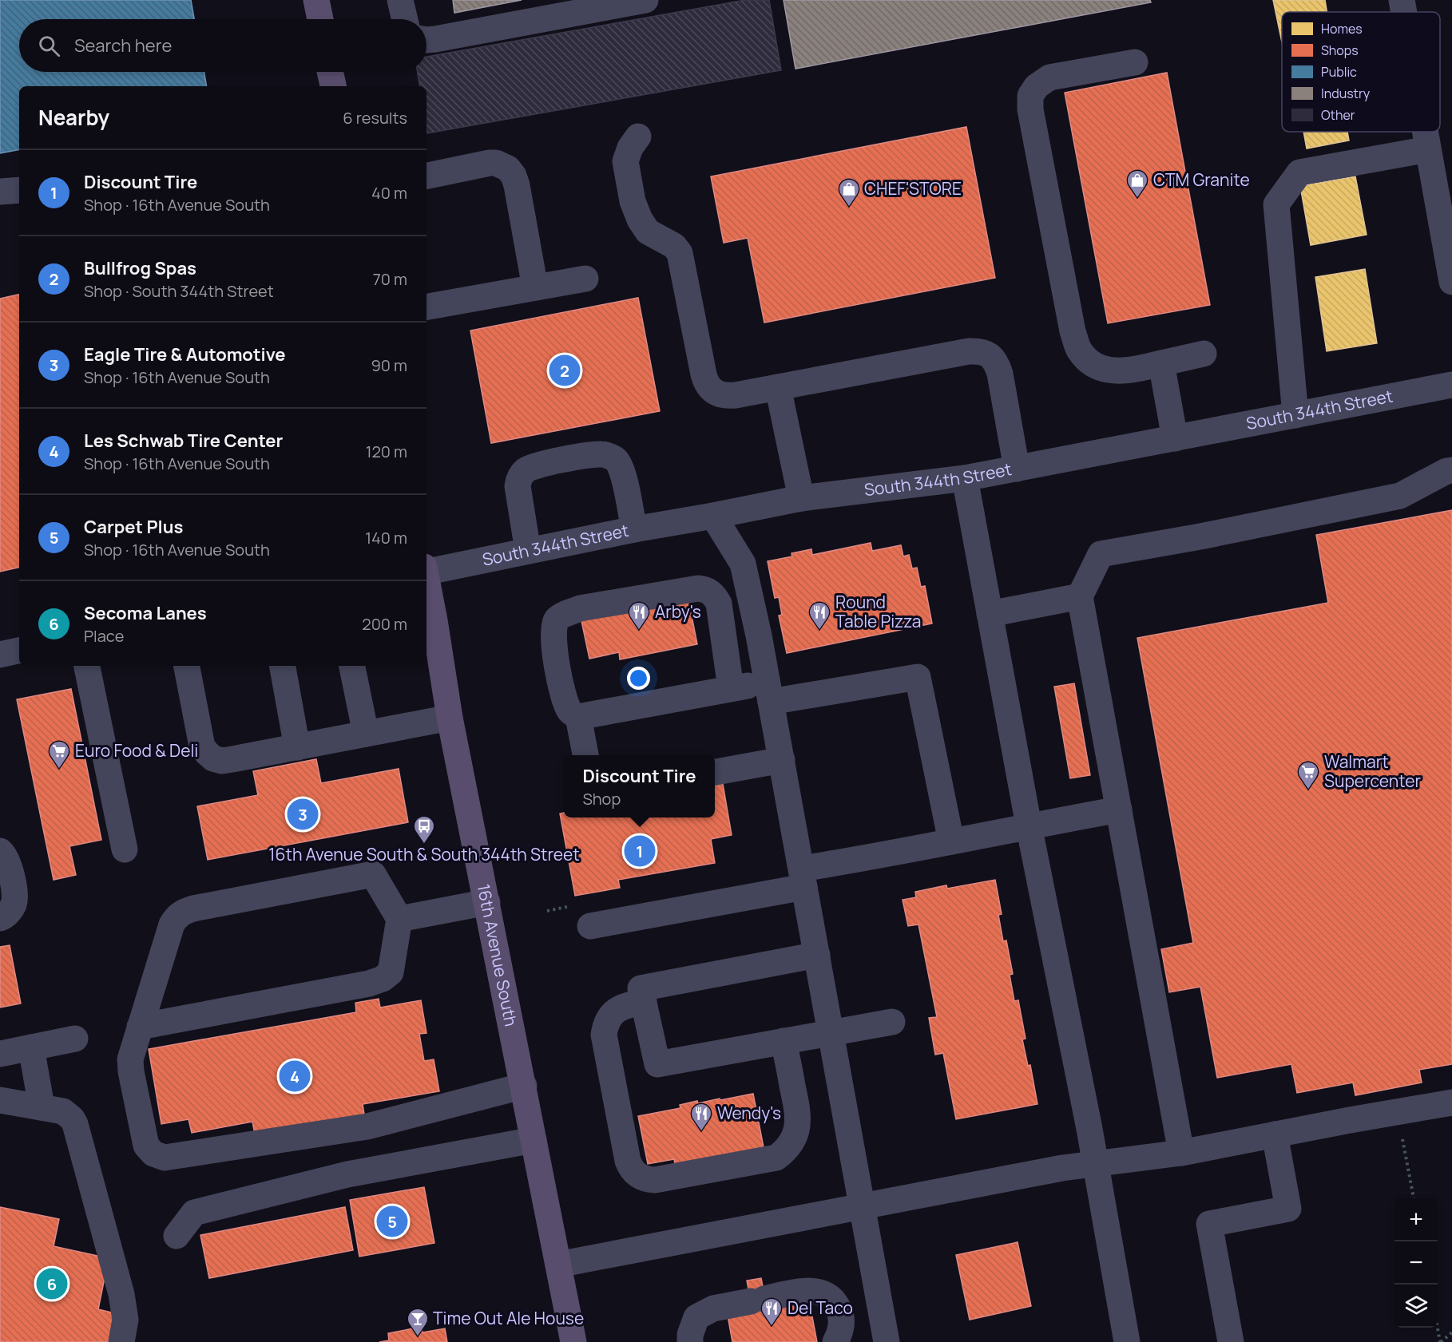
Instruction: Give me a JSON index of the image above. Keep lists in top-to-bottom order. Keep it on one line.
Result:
{"streets":{"main road":["16th Avenue South"],"street":["South 344th Street"]},"places":{"shop":["CTM Granite","CHEF'STORE"],"restaurant":["Arby's","Round Table Pizza","Wendy's","Del Taco"],"supermarket":["Euro Food & Deli","Walmart Supercenter"],"bus stop":["16th Avenue South & South 344th Street"],"bar":["Time Out Ale House"]},"legend":["Homes","Shops","Public","Industry","Other"],"page":{"search":"Search here","heading":["Nearby","6 results"],"list":[{"mark":"1","name":"Discount Tire","note":"Shop · 16th Avenue South","value":"40 m"},{"mark":"2","name":"Bullfrog Spas","note":"Shop · South 344th Street","value":"70 m"},{"mark":"3","name":"Eagle Tire & Automotive","note":"Shop · 16th Avenue South","value":"90 m"},{"mark":"4","name":"Les Schwab Tire Center","note":"Shop · 16th Avenue South","value":"120 m"},{"mark":"5","name":"Carpet Plus","note":"Shop · 16th Avenue South","value":"140 m"},{"mark":"6","name":"Secoma Lanes","note":"Place","value":"200 m"}],"pins":["2","3","1","4","5","6"],"popup":["Discount Tire","Shop"],"map_buttons":["+","−"]}}
